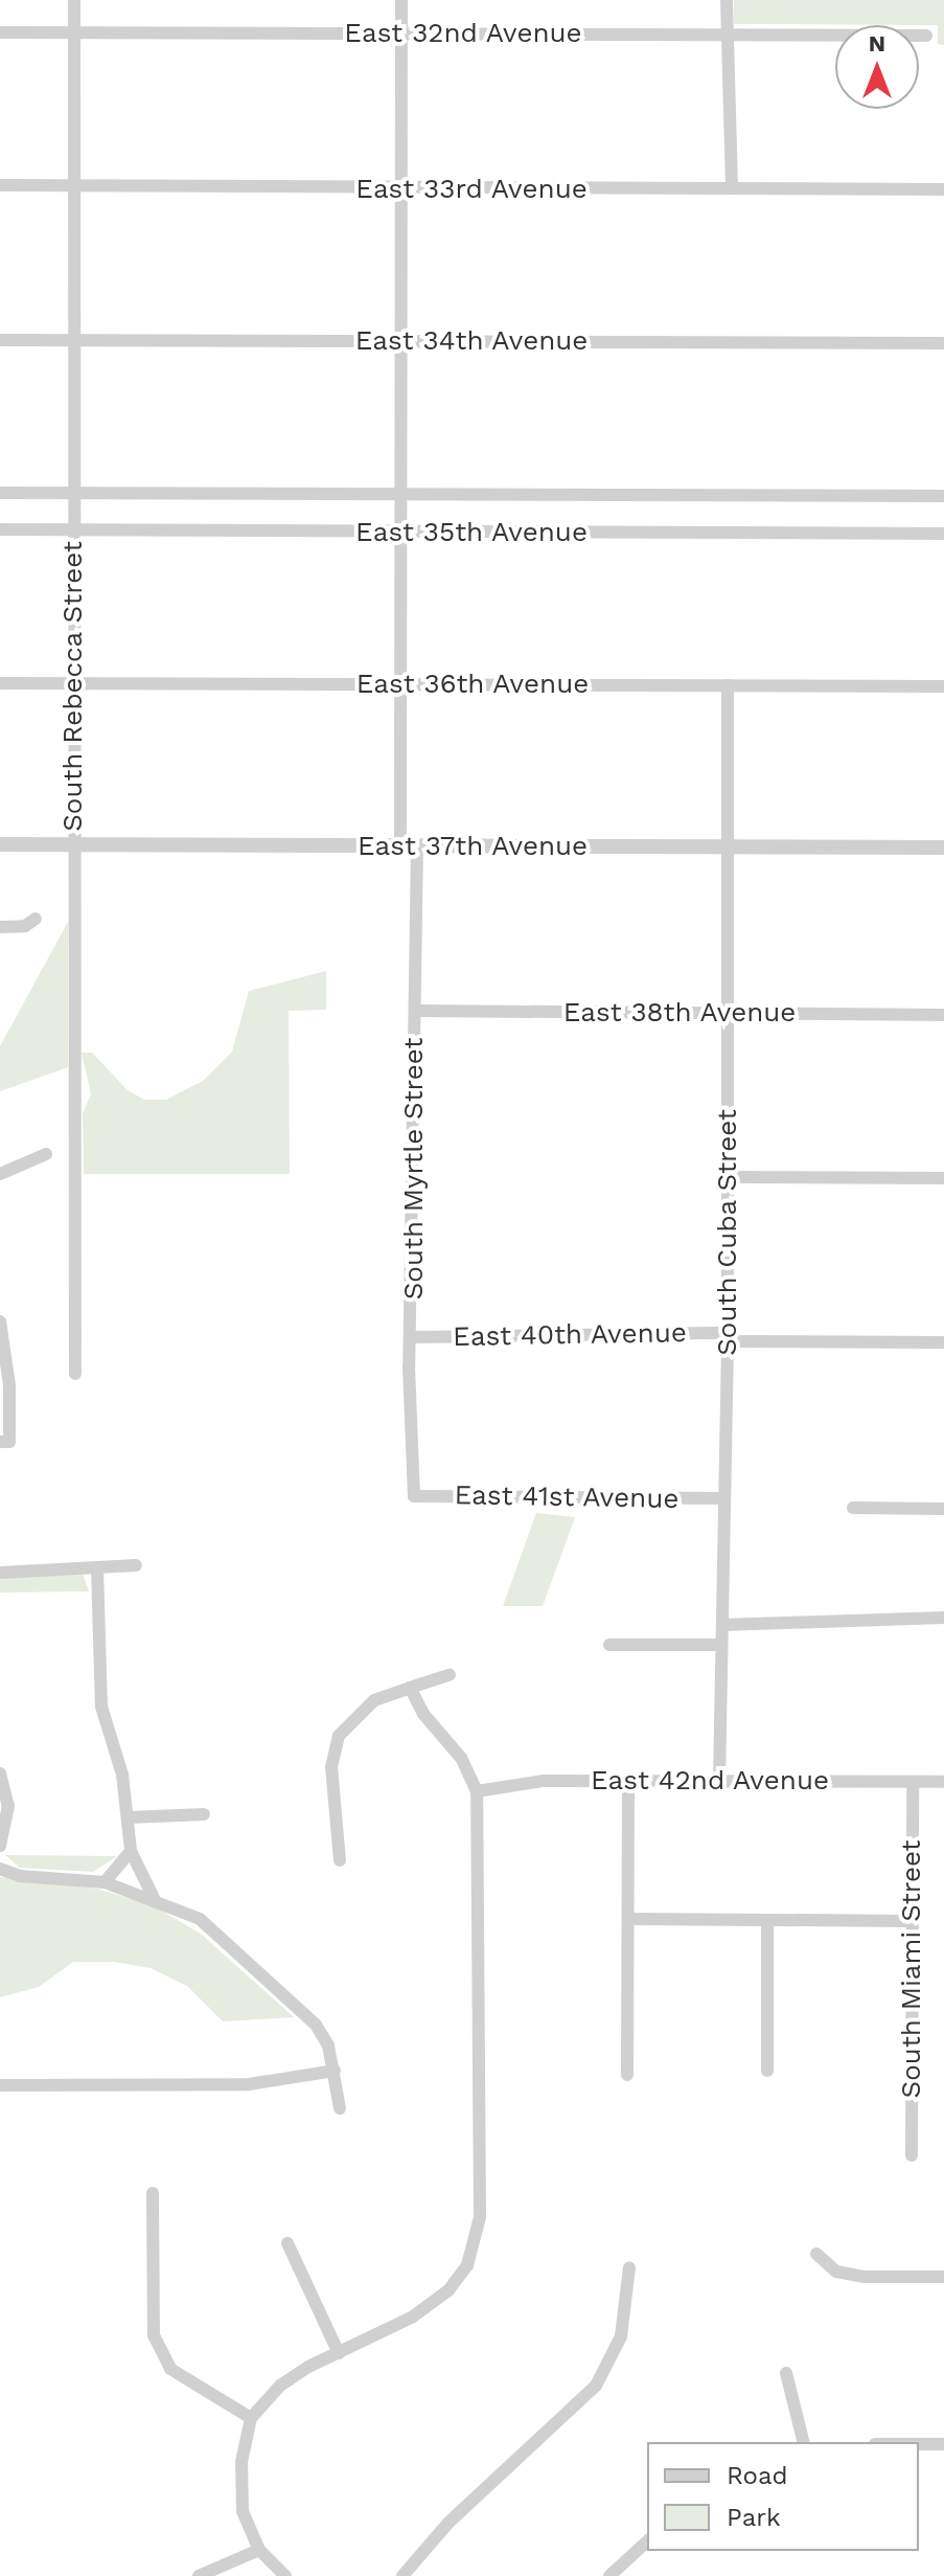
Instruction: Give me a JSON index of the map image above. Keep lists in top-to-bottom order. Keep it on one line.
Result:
{"streets":{"street":["East 32nd Avenue","East 33rd Avenue","East 34th Avenue","East 35th Avenue","East 36th Avenue","South Rebecca Street","East 37th Avenue","East 38th Avenue","South Myrtle Street","South Cuba Street","East 40th Avenue","East 41st Avenue","East 42nd Avenue","South Miami Street"]},"crossings":[["East 32nd Avenue","South Rebecca Street"],["East 33rd Avenue","South Rebecca Street"],["East 34th Avenue","South Rebecca Street"],["East 35th Avenue","South Rebecca Street"],["East 36th Avenue","South Rebecca Street"],["East 36th Avenue","South Cuba Street"],["South Rebecca Street","East 37th Avenue"],["East 37th Avenue","South Myrtle Street"],["East 37th Avenue","South Cuba Street"],["East 38th Avenue","South Myrtle Street"],["East 38th Avenue","South Cuba Street"],["South Myrtle Street","East 40th Avenue"],["South Myrtle Street","East 41st Avenue"],["South Cuba Street","East 40th Avenue"],["South Cuba Street","East 41st Avenue"],["South Cuba Street","East 42nd Avenue"],["East 42nd Avenue","South Miami Street"]],"legend":["Road","Park"],"north":"top"}
